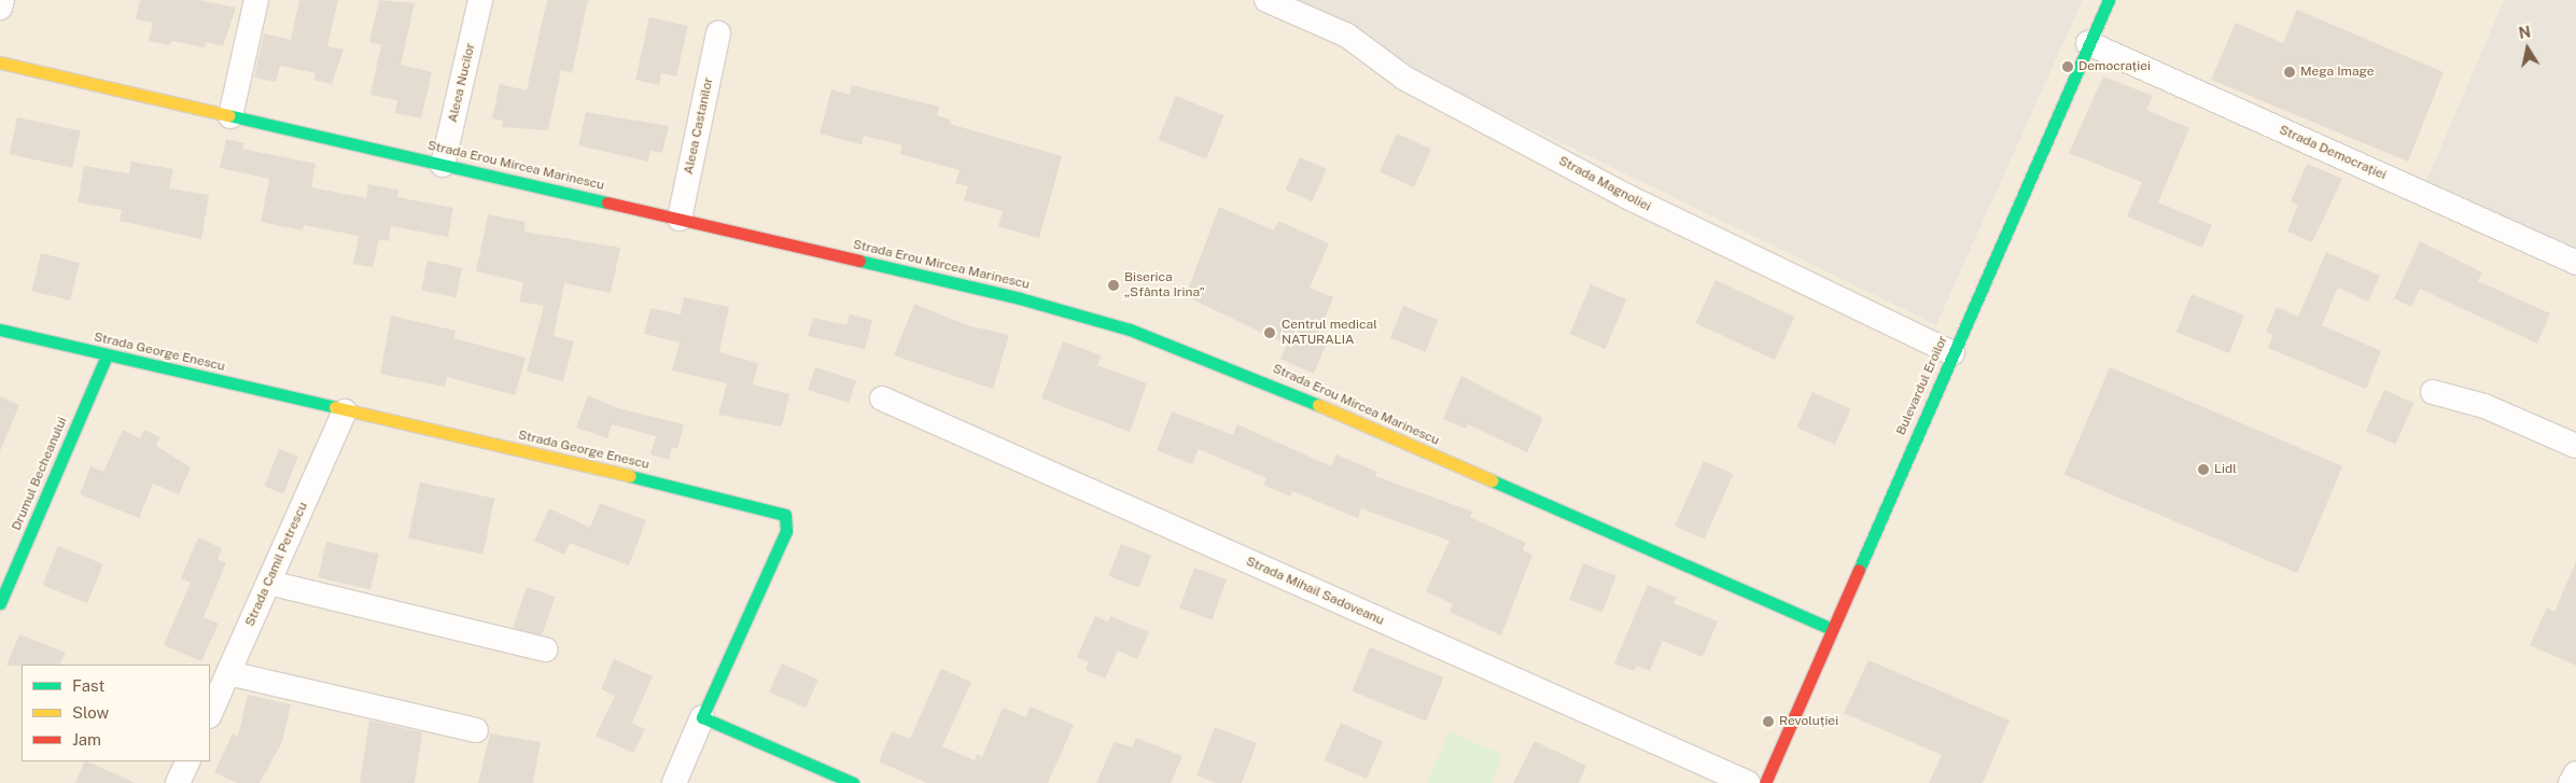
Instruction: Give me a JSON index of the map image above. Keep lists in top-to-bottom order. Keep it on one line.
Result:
{"streets":{"street":["Aleea Nucilor","Aleea Castanilor","Strada Democrației","Strada Erou Mircea Marinescu","Strada Magnoliei","Strada George Enescu","Bulevardul Eroilor","Drumul Becheanului","Strada Camil Petrescu","Strada Mihail Sadoveanu"]},"crossings":[["Aleea Nucilor","Strada Erou Mircea Marinescu"],["Aleea Castanilor","Strada Erou Mircea Marinescu"],["Strada Democrației","Bulevardul Eroilor"],["Strada Erou Mircea Marinescu","Bulevardul Eroilor"],["Strada Magnoliei","Bulevardul Eroilor"],["Strada George Enescu","Drumul Becheanului"],["Strada George Enescu","Strada Camil Petrescu"]],"places":["Democrației","Mega Image","Biserica „Sfânta Irina”","Centrul medical NATURALIA","Lidl","Revoluției"],"legend":["Fast","Slow","Jam"],"north":"top"}
